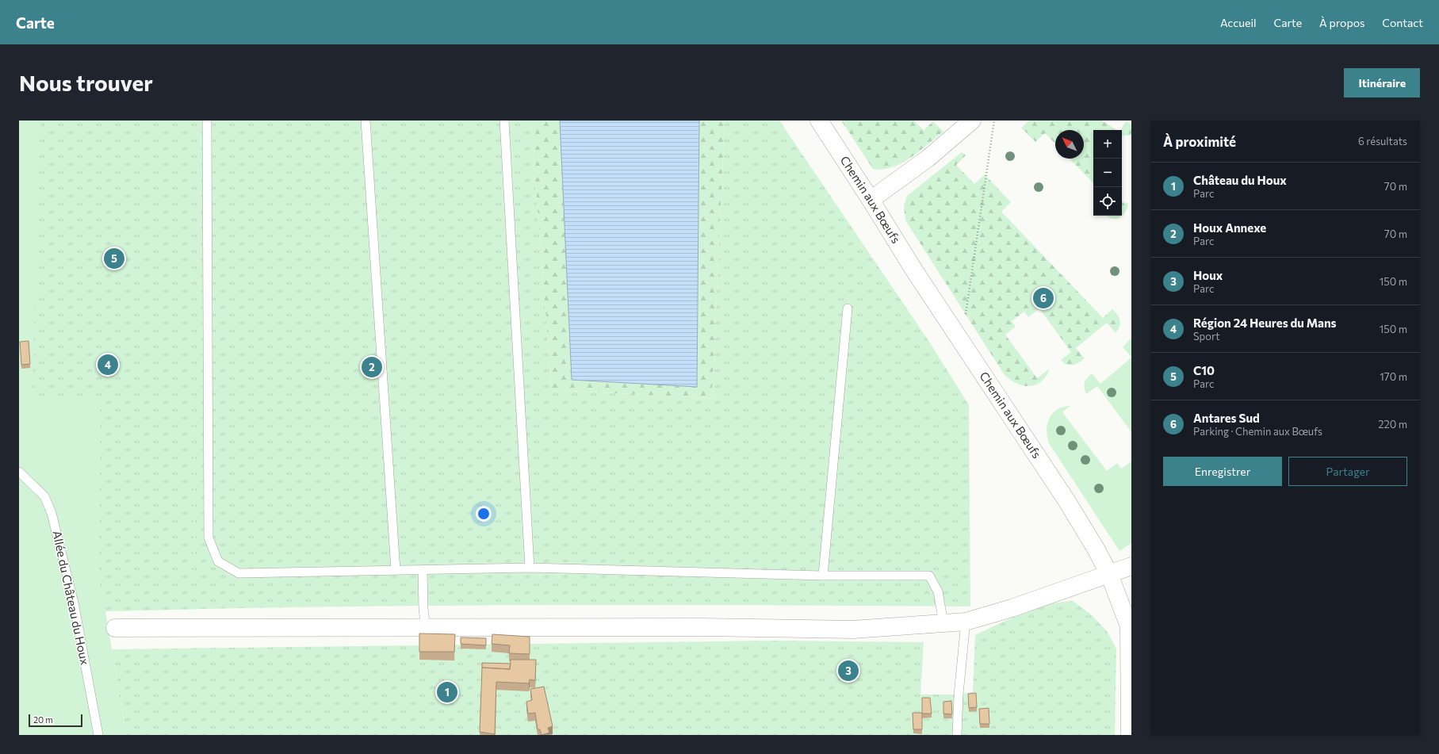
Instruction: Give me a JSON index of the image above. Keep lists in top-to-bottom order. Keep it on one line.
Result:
{"streets":{"street":["Chemin aux Bœufs"],"lane":["Allée du Château du Houx"]},"scale_bar":"20 m","north":"top left","page":{"header":"Carte","nav":["Accueil","Carte","À propos","Contact"],"buttons":["Itinéraire",["Enregistrer","Partager"]],"title":"Nous trouver","heading":["À proximité","6 résultats"],"map_buttons":["+","−"],"list":[{"mark":"1","name":"Château du Houx","note":"Parc","value":"70 m"},{"mark":"2","name":"Houx Annexe","note":"Parc","value":"70 m"},{"mark":"3","name":"Houx","note":"Parc","value":"150 m"},{"mark":"4","name":"Région 24 Heures du Mans","note":"Sport","value":"150 m"},{"mark":"5","name":"C10","note":"Parc","value":"170 m"},{"mark":"6","name":"Antares Sud","note":"Parking · Chemin aux Bœufs","value":"220 m"}],"pins":["5","6","4","2","3","1"],"scale":"20 m"}}
